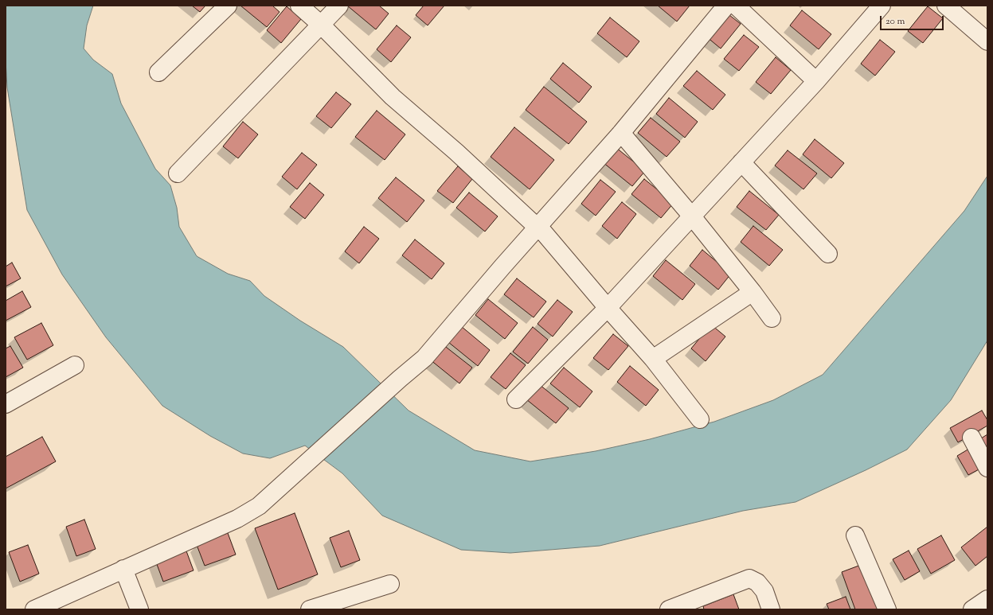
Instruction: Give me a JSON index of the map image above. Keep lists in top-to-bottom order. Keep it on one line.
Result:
{"scale_bar":"20 m"}
